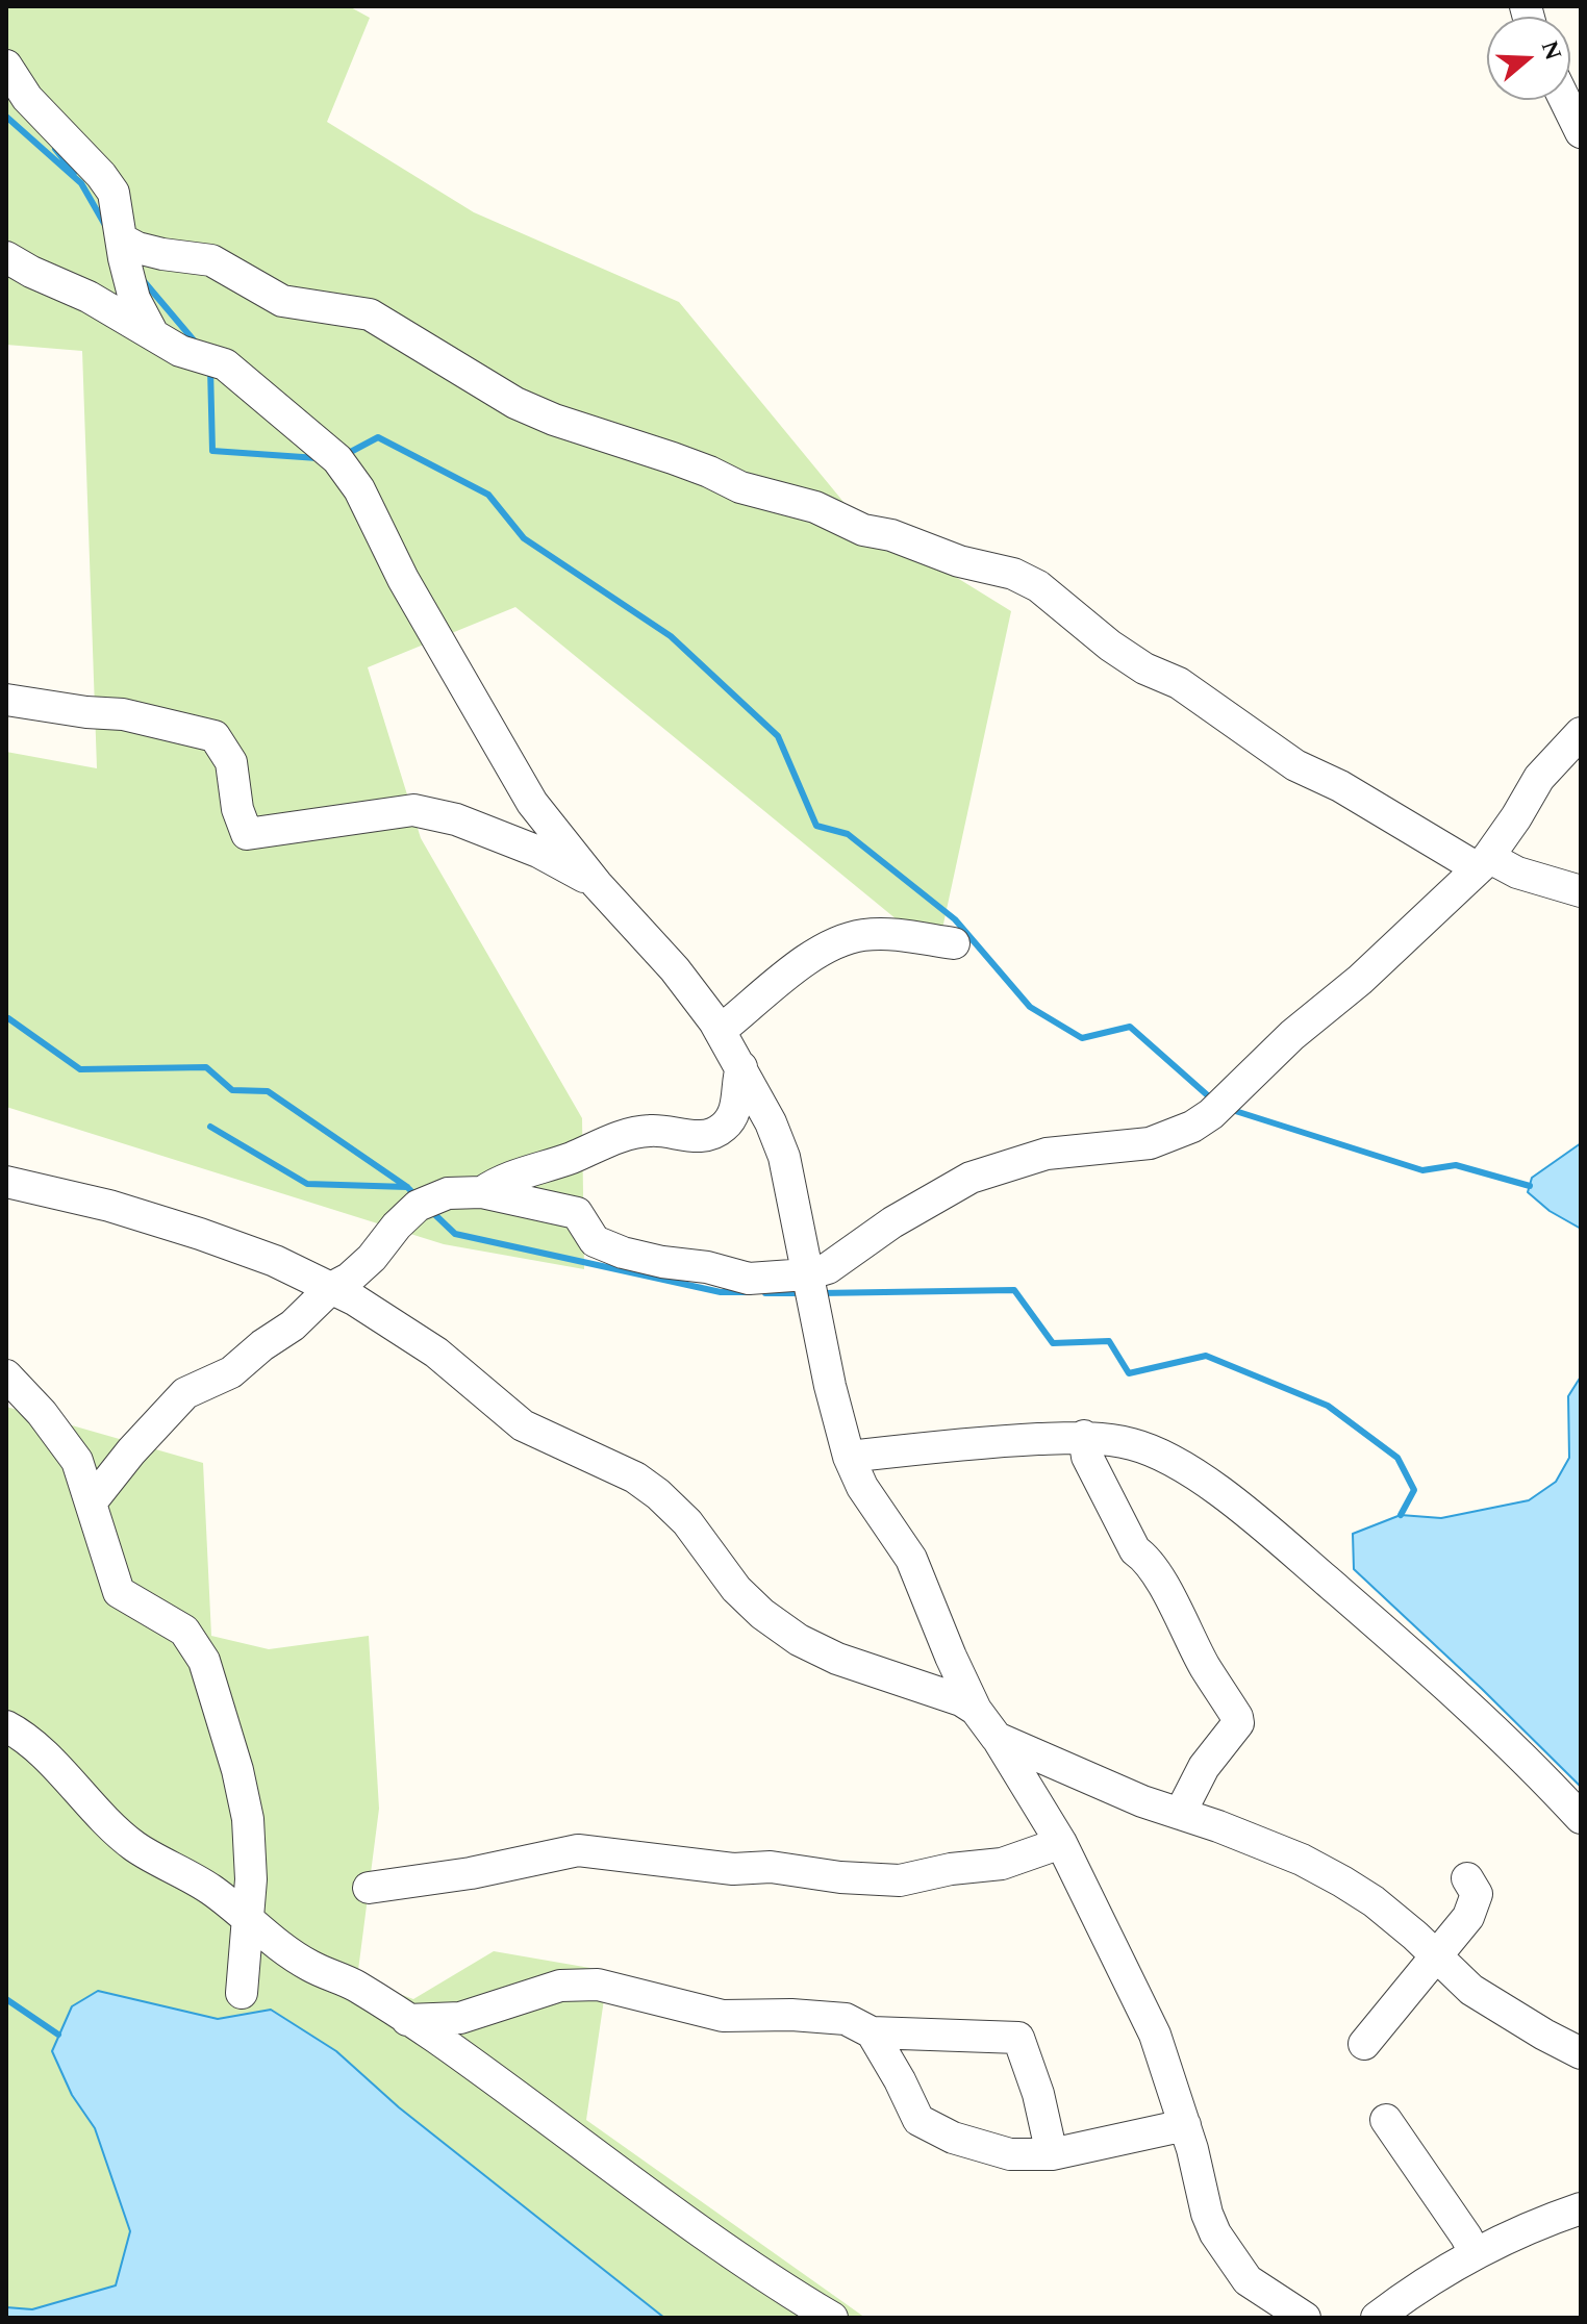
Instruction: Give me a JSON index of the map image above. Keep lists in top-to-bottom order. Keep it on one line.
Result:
{"north":"right"}
